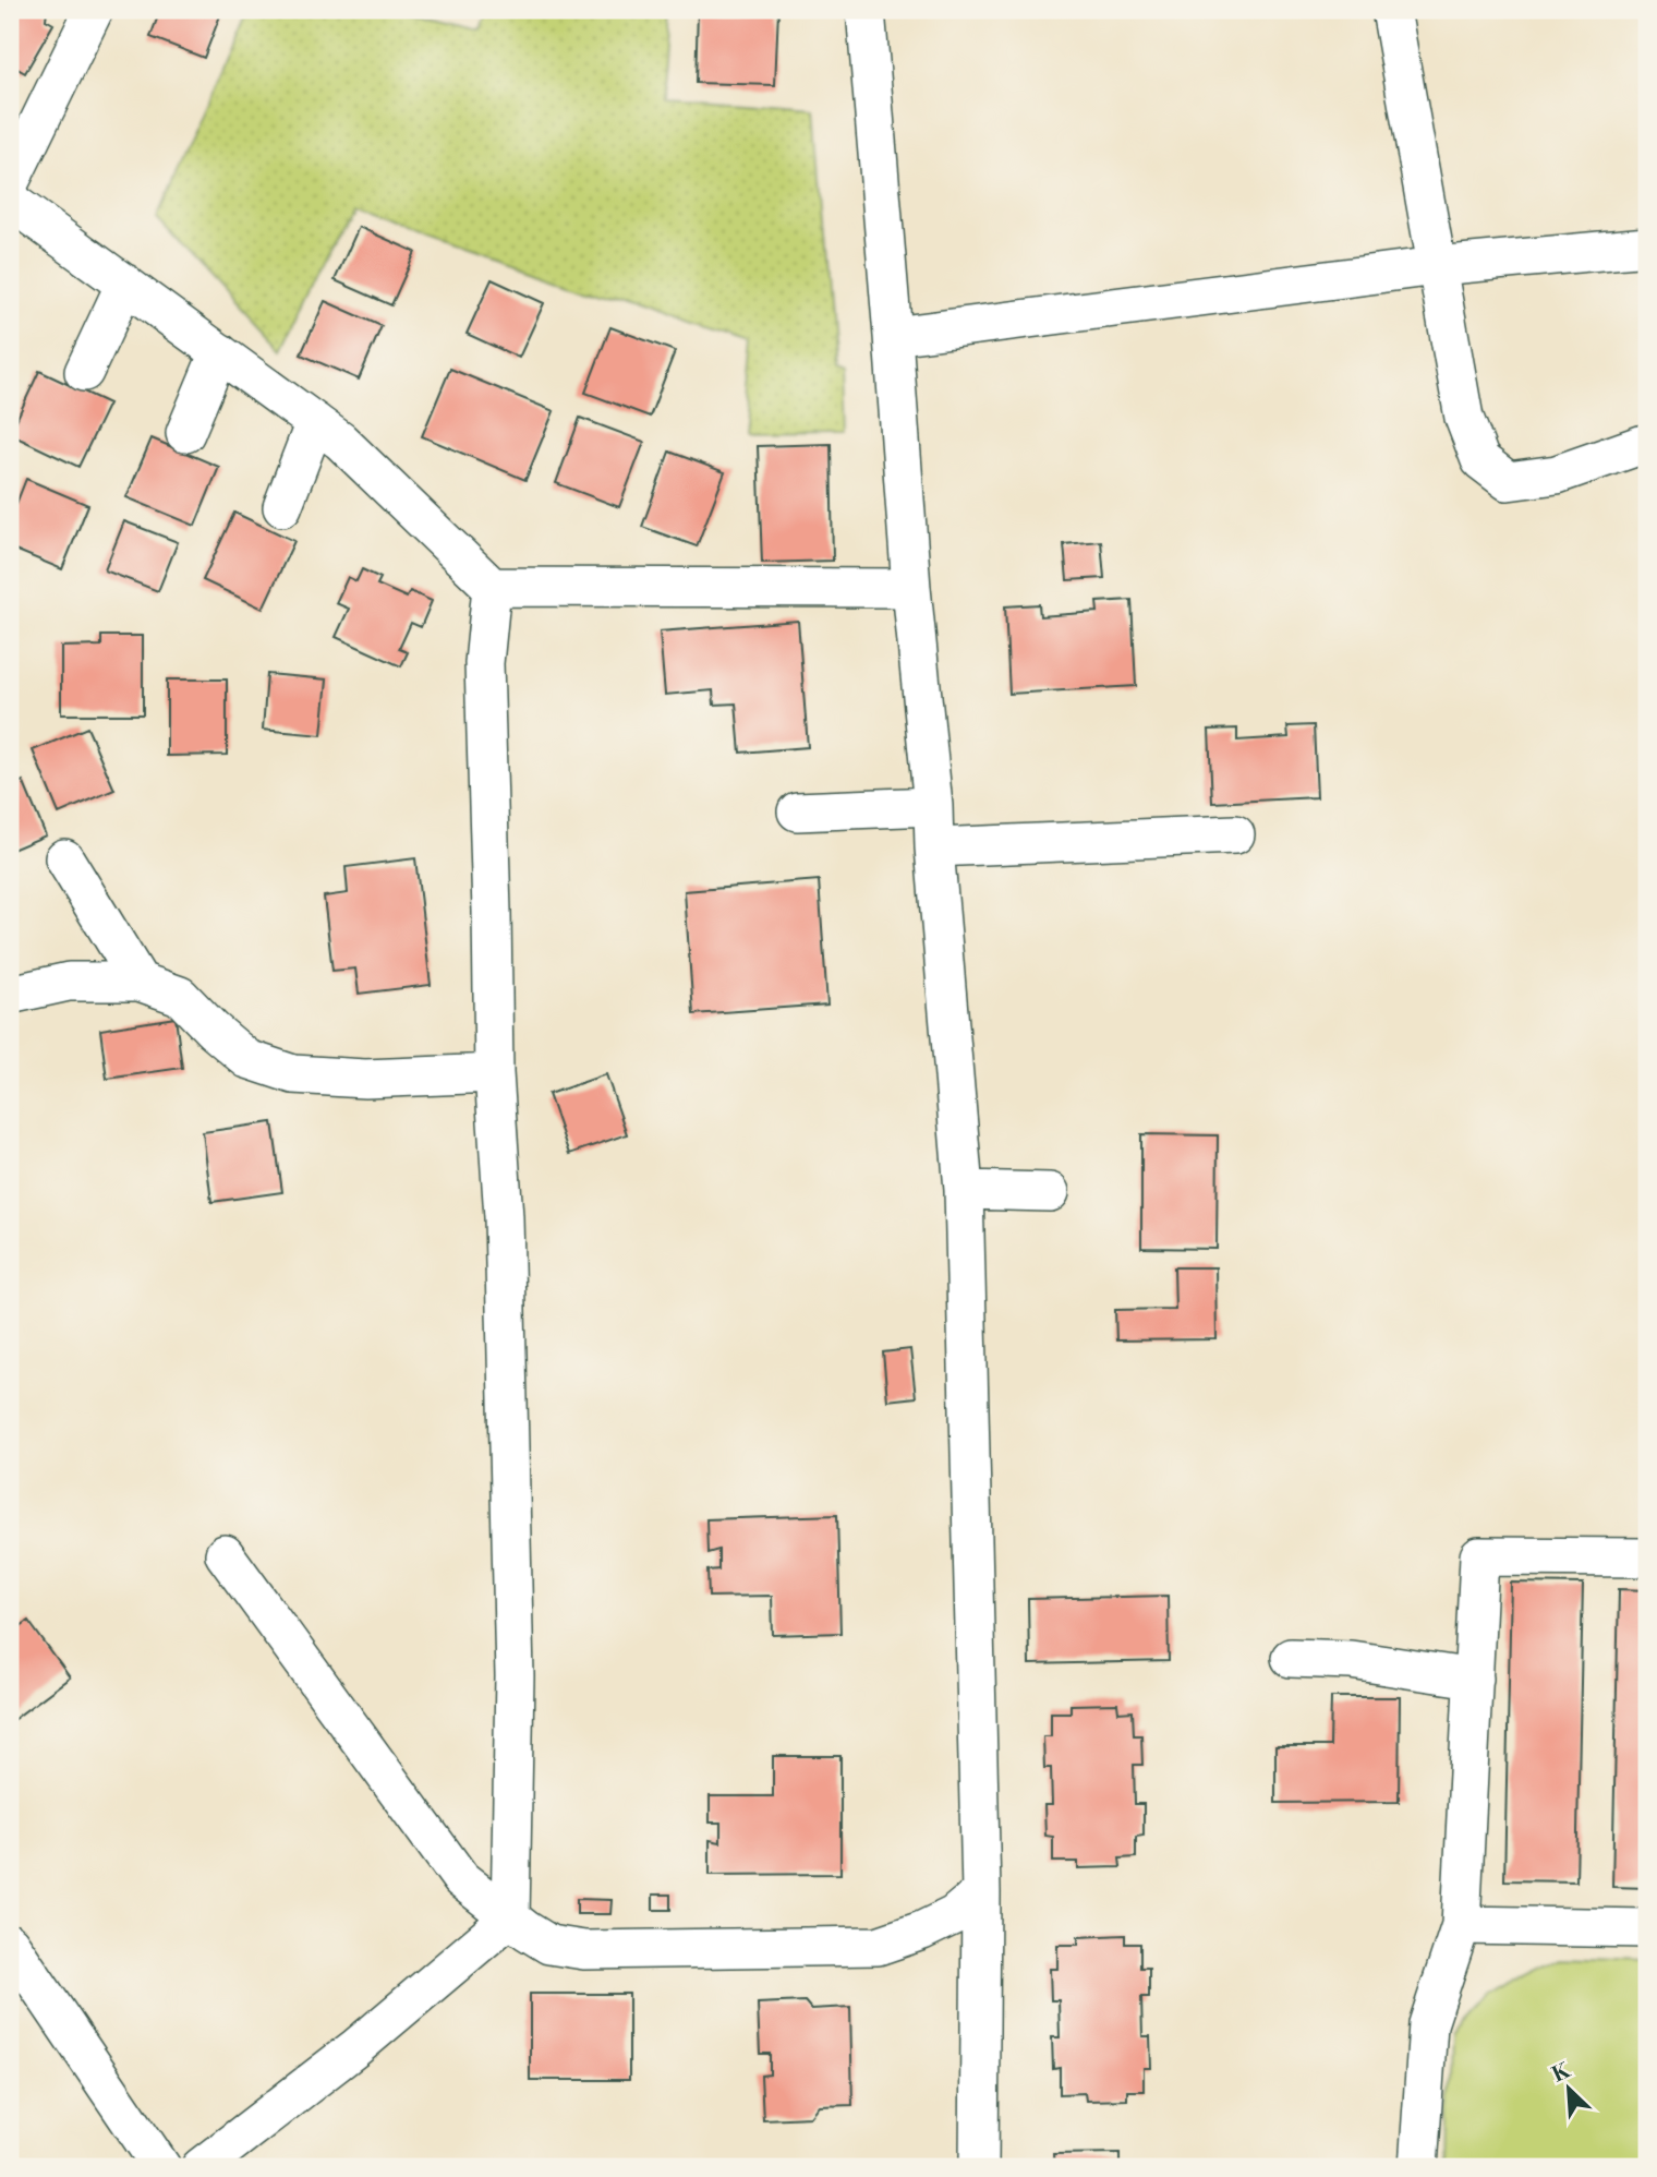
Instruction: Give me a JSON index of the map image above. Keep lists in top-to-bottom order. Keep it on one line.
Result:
{"north":"top left"}
